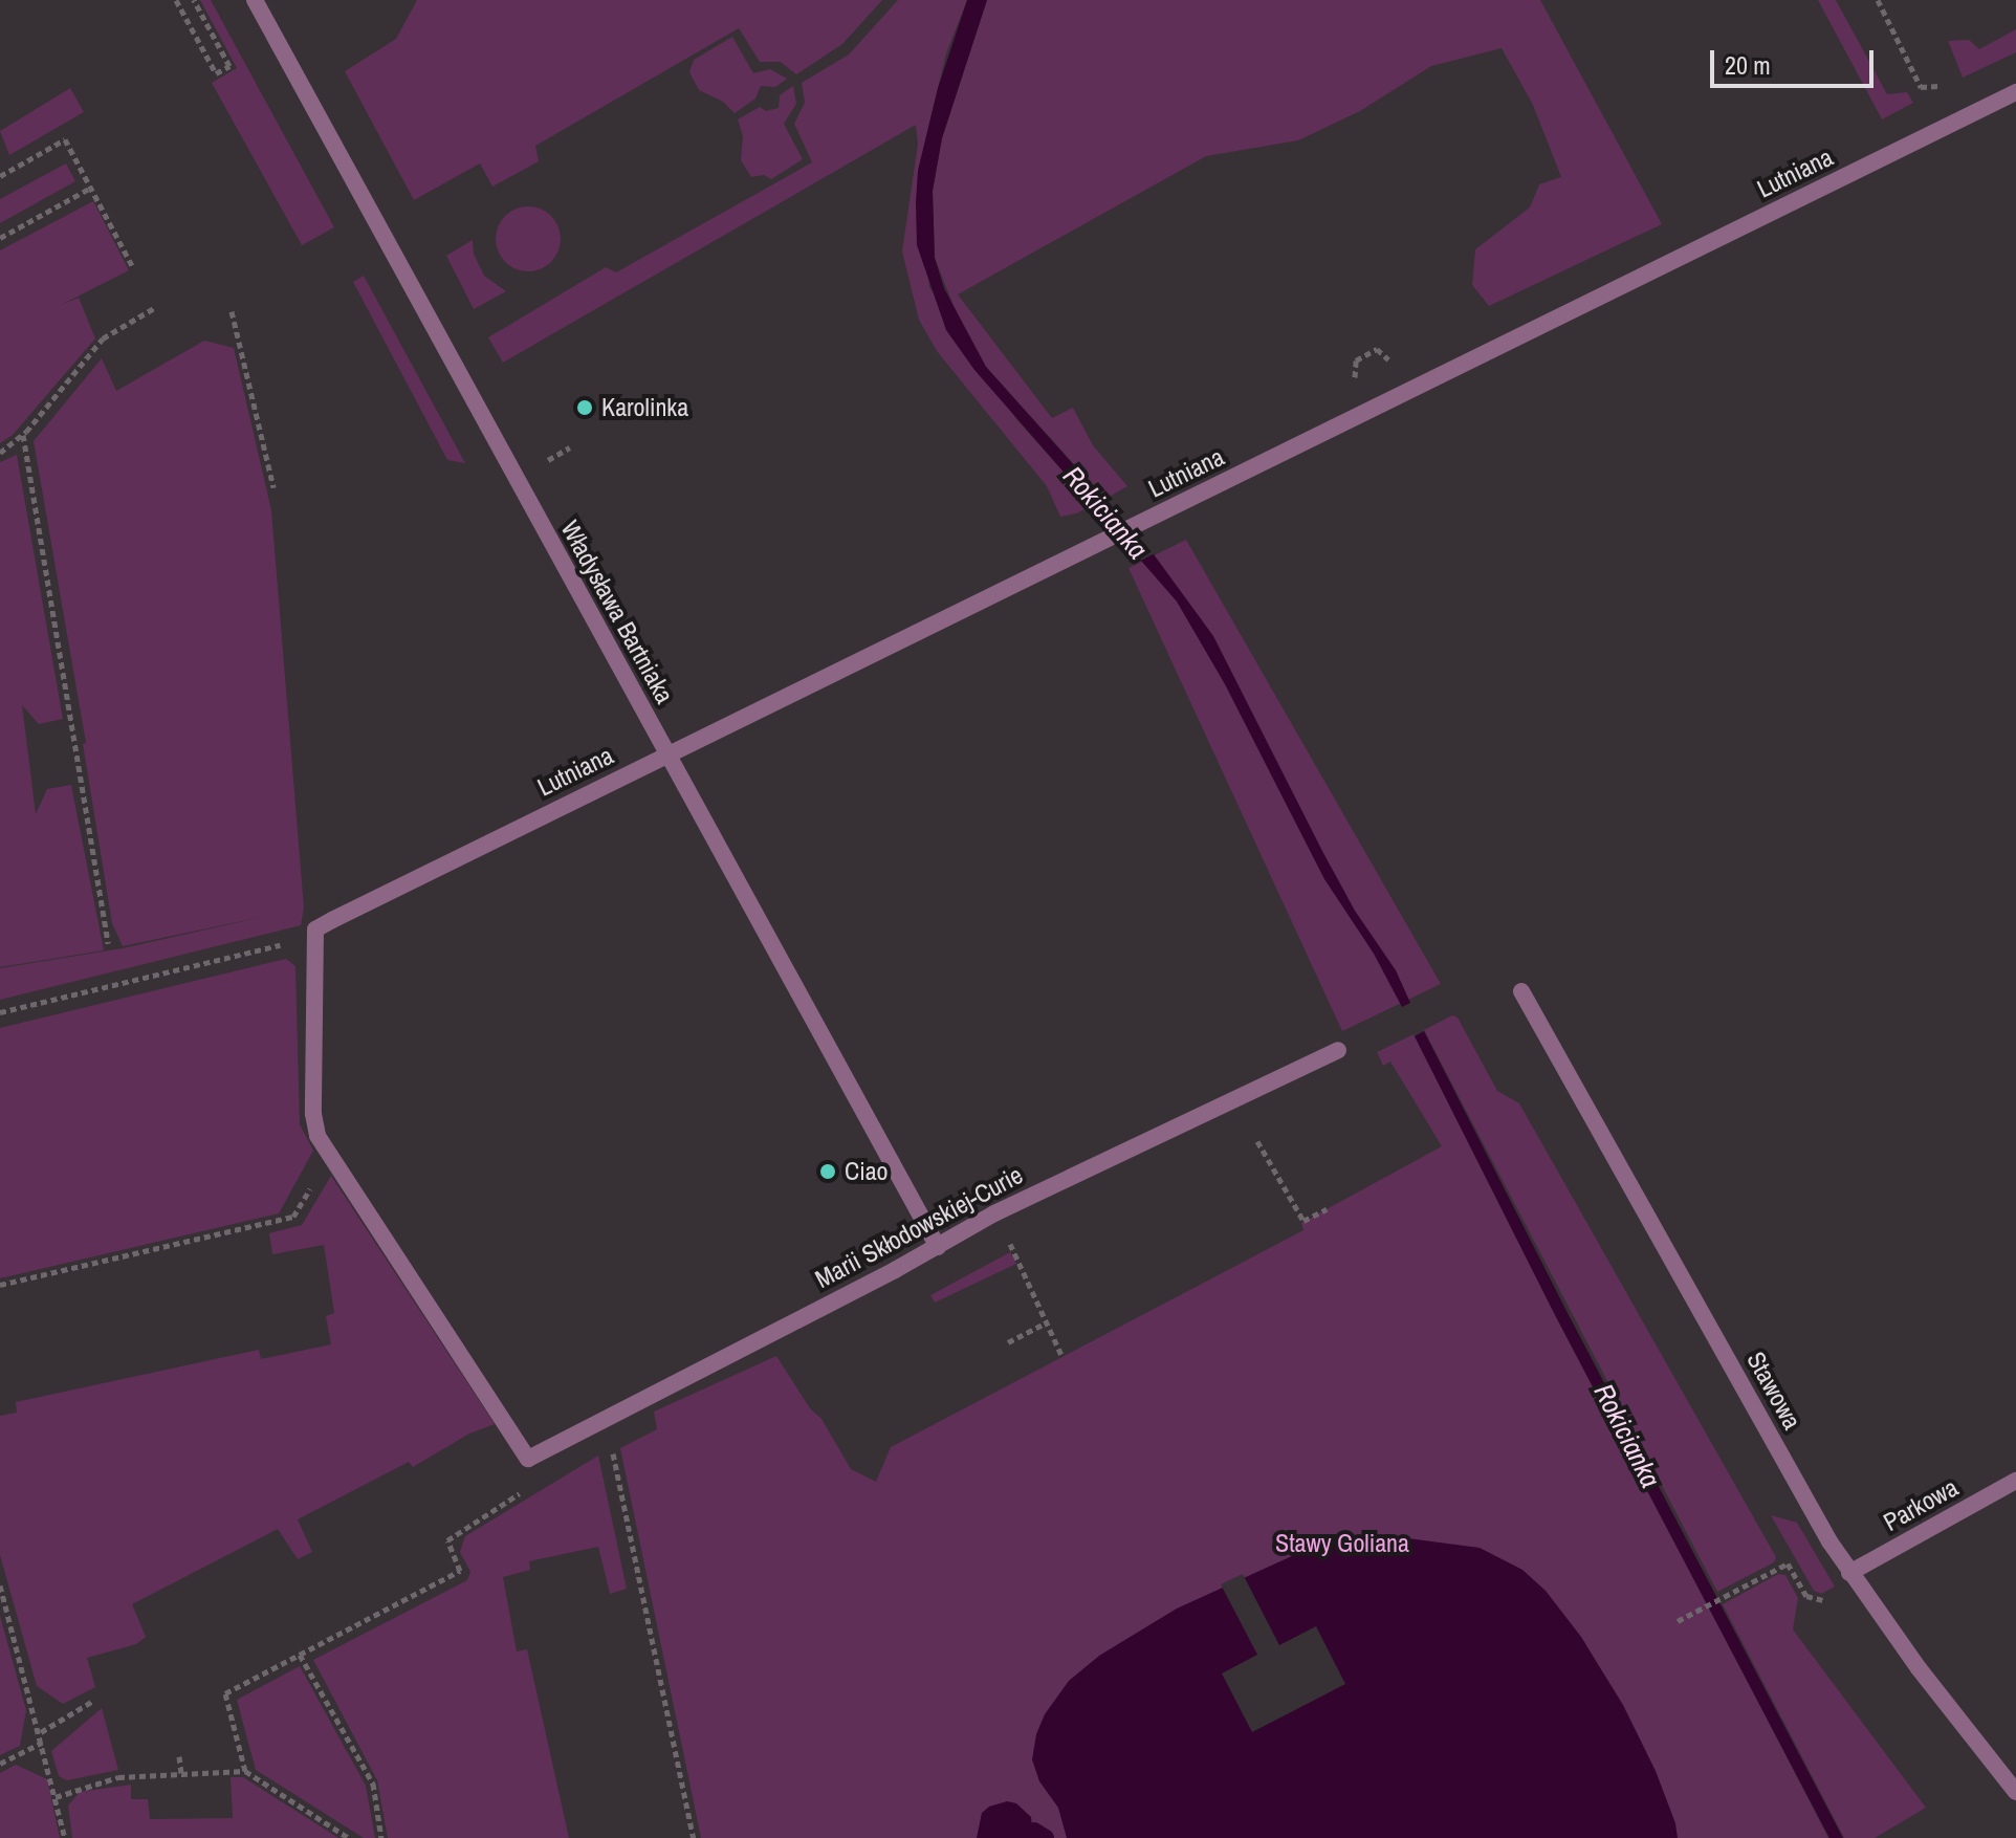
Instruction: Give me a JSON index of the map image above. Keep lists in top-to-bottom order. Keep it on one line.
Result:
{"streets":{"street":["Lutniana","Władysława Bartniaka","Marii Skłodowskiej-Curie","Stawowa","Parkowa"]},"crossings":[["Lutniana","Władysława Bartniaka"],["Władysława Bartniaka","Marii Skłodowskiej-Curie"],["Stawowa","Parkowa"]],"water":["Rokicianka"],"parks":["Stawy Goliana"],"places":["Karolinka","Ciao"],"scale_bar":"20 m"}
